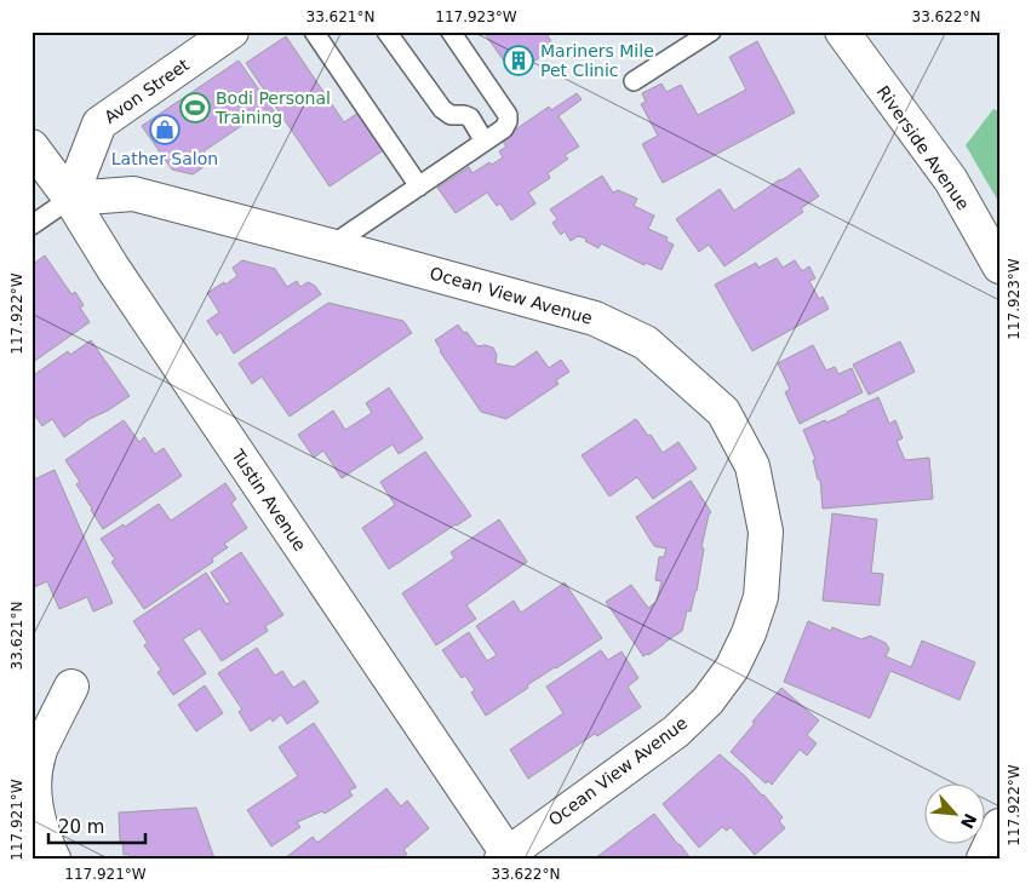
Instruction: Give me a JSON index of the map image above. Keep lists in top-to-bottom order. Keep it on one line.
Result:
{"streets":{"street":["Avon Street","Riverside Avenue","Ocean View Avenue","Tustin Avenue"]},"crossings":[["Avon Street","Ocean View Avenue"],["Avon Street","Tustin Avenue"],["Ocean View Avenue","Tustin Avenue"]],"places":{"building":["Mariners Mile Pet Clinic"],"sports":["Bodi Personal Training"],"shop":["Lather Salon"]},"scale_bar":"20 m","north":"bottom right","coordinates":["33.621°N","117.923°W","33.622°N","117.922°W","117.921°W"]}
